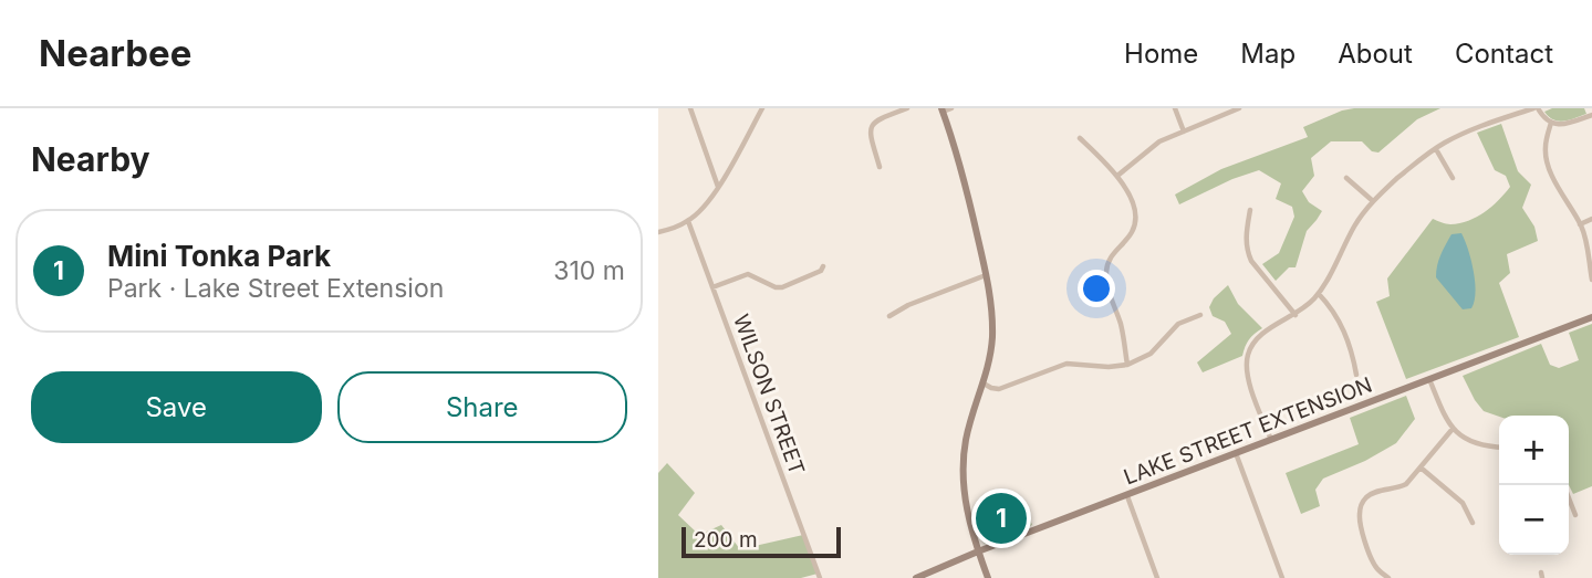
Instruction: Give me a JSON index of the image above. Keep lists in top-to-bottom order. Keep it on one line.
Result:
{"streets":{"street":["WILSON STREET","LAKE STREET EXTENSION"]},"scale_bar":"200 m","page":{"header":"Nearbee","nav":["Home","Map","About","Contact"],"heading":"Nearby","list":[{"mark":"1","name":"Mini Tonka Park","note":"Park · Lake Street Extension","value":"310 m"}],"buttons":["Save","Share"],"map_buttons":["+","−"],"pins":"1","scale":"200 m"}}
